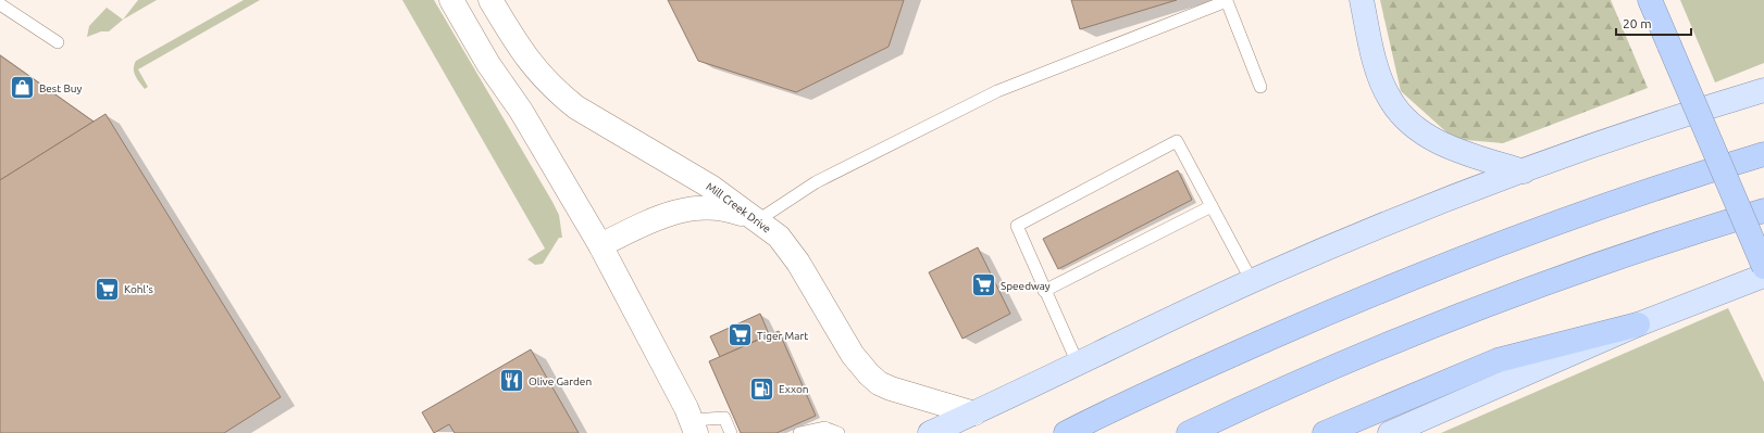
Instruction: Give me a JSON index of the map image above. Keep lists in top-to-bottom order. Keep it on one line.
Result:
{"streets":{"street":["Mill Creek Drive"]},"places":{"shop":["Best Buy"],"supermarket":["Speedway","Kohl's","Tiger Mart"],"restaurant":["Olive Garden"],"fuel station":["Exxon"]},"scale_bar":"20 m"}
